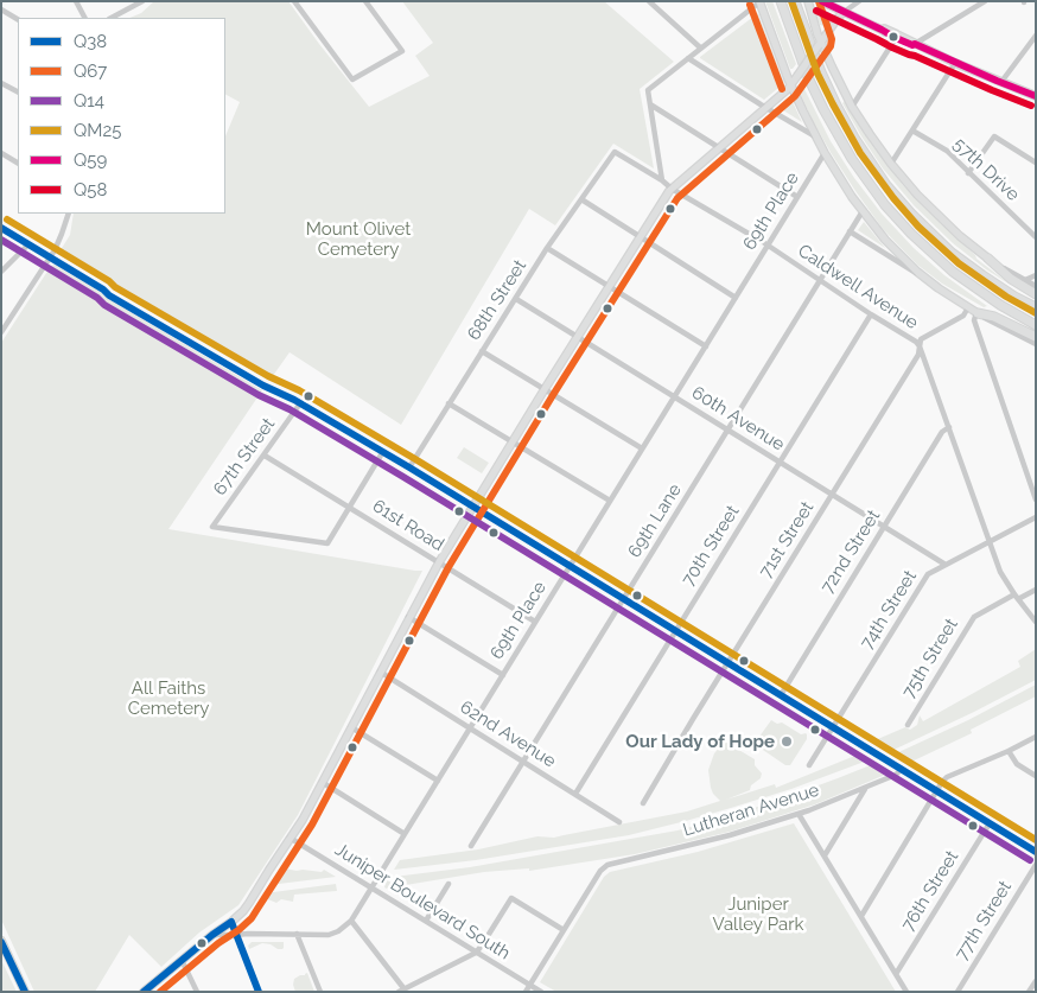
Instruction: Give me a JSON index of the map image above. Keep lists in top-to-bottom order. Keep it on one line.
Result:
{"streets":{"street":["57th Drive","69th Place","Caldwell Avenue","68th Street","60th Avenue","67th Street","69th Lane","61st Road","71st Street","70th Street","72nd Street","74th Street","75th Street","62nd Avenue","Lutheran Avenue","76th Street","Juniper Boulevard South","77th Street"]},"crossings":[["69th Place","Caldwell Avenue"],["69th Place","60th Avenue"],["69th Place","61st Road"],["69th Place","62nd Avenue"],["69th Place","Juniper Boulevard South"],["Caldwell Avenue","68th Street"],["Caldwell Avenue","69th Lane"],["Caldwell Avenue","71st Street"],["Caldwell Avenue","70th Street"],["Caldwell Avenue","72nd Street"],["Caldwell Avenue","74th Street"],["Caldwell Avenue","75th Street"],["68th Street","60th Avenue"],["60th Avenue","69th Lane"],["60th Avenue","71st Street"],["60th Avenue","70th Street"],["60th Avenue","72nd Street"],["60th Avenue","74th Street"],["67th Street","61st Road"],["69th Lane","62nd Avenue"],["70th Street","62nd Avenue"]],"parks":["Mount Olivet Cemetery","All Faiths Cemetery","Juniper Valley Park"],"places":["Our Lady of Hope"],"lines":["transit line Q67","transit line QM25","transit line Q59","transit line Q58","transit line Q38","transit line Q14"],"legend":["Q38","Q67","Q14","QM25","Q59","Q58"]}
